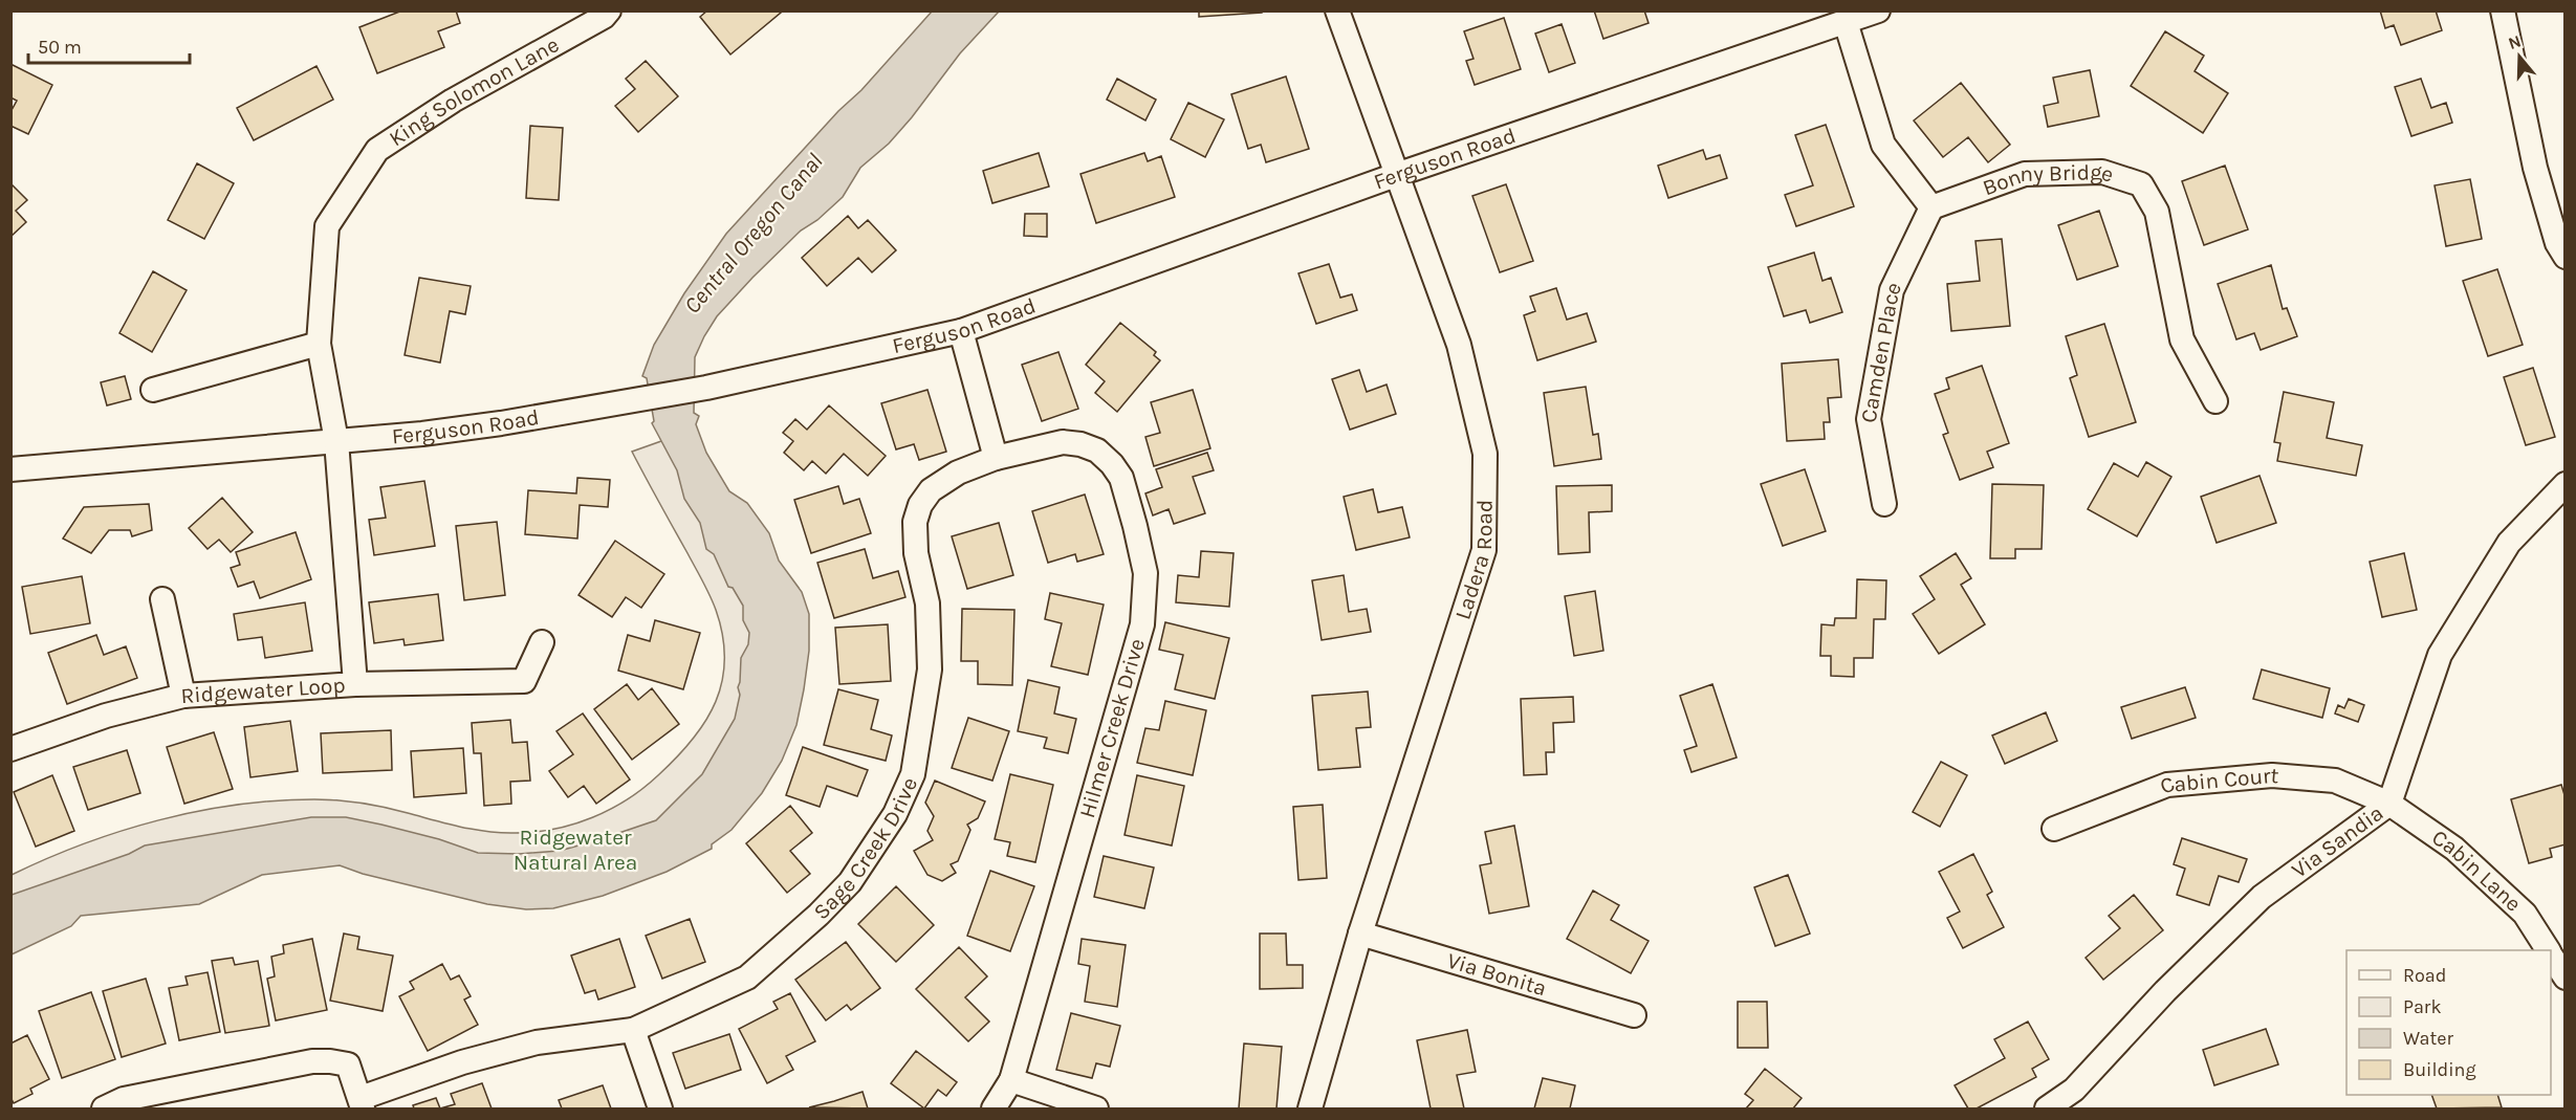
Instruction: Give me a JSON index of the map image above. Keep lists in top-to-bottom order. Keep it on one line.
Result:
{"streets":{"street":["King Solomon Lane","Ferguson Road","Bonny Bridge","Camden Place","Ladera Road","Ridgewater Loop","Hilmer Creek Drive","Cabin Court","Via Sandia","Sage Creek Drive","Cabin Lane","Via Bonita"]},"crossings":[["King Solomon Lane","Ferguson Road"],["King Solomon Lane","Ridgewater Loop"],["Ferguson Road","Ladera Road"],["Ferguson Road","Ridgewater Loop"],["Bonny Bridge","Camden Place"],["Ladera Road","Via Bonita"],["Hilmer Creek Drive","Sage Creek Drive"],["Cabin Court","Via Sandia"],["Cabin Court","Cabin Lane"],["Via Sandia","Cabin Lane"]],"water":["Central Oregon Canal"],"parks":["Ridgewater Natural Area"],"legend":["Road","Park","Water","Building"],"scale_bar":"50 m","north":"top"}
